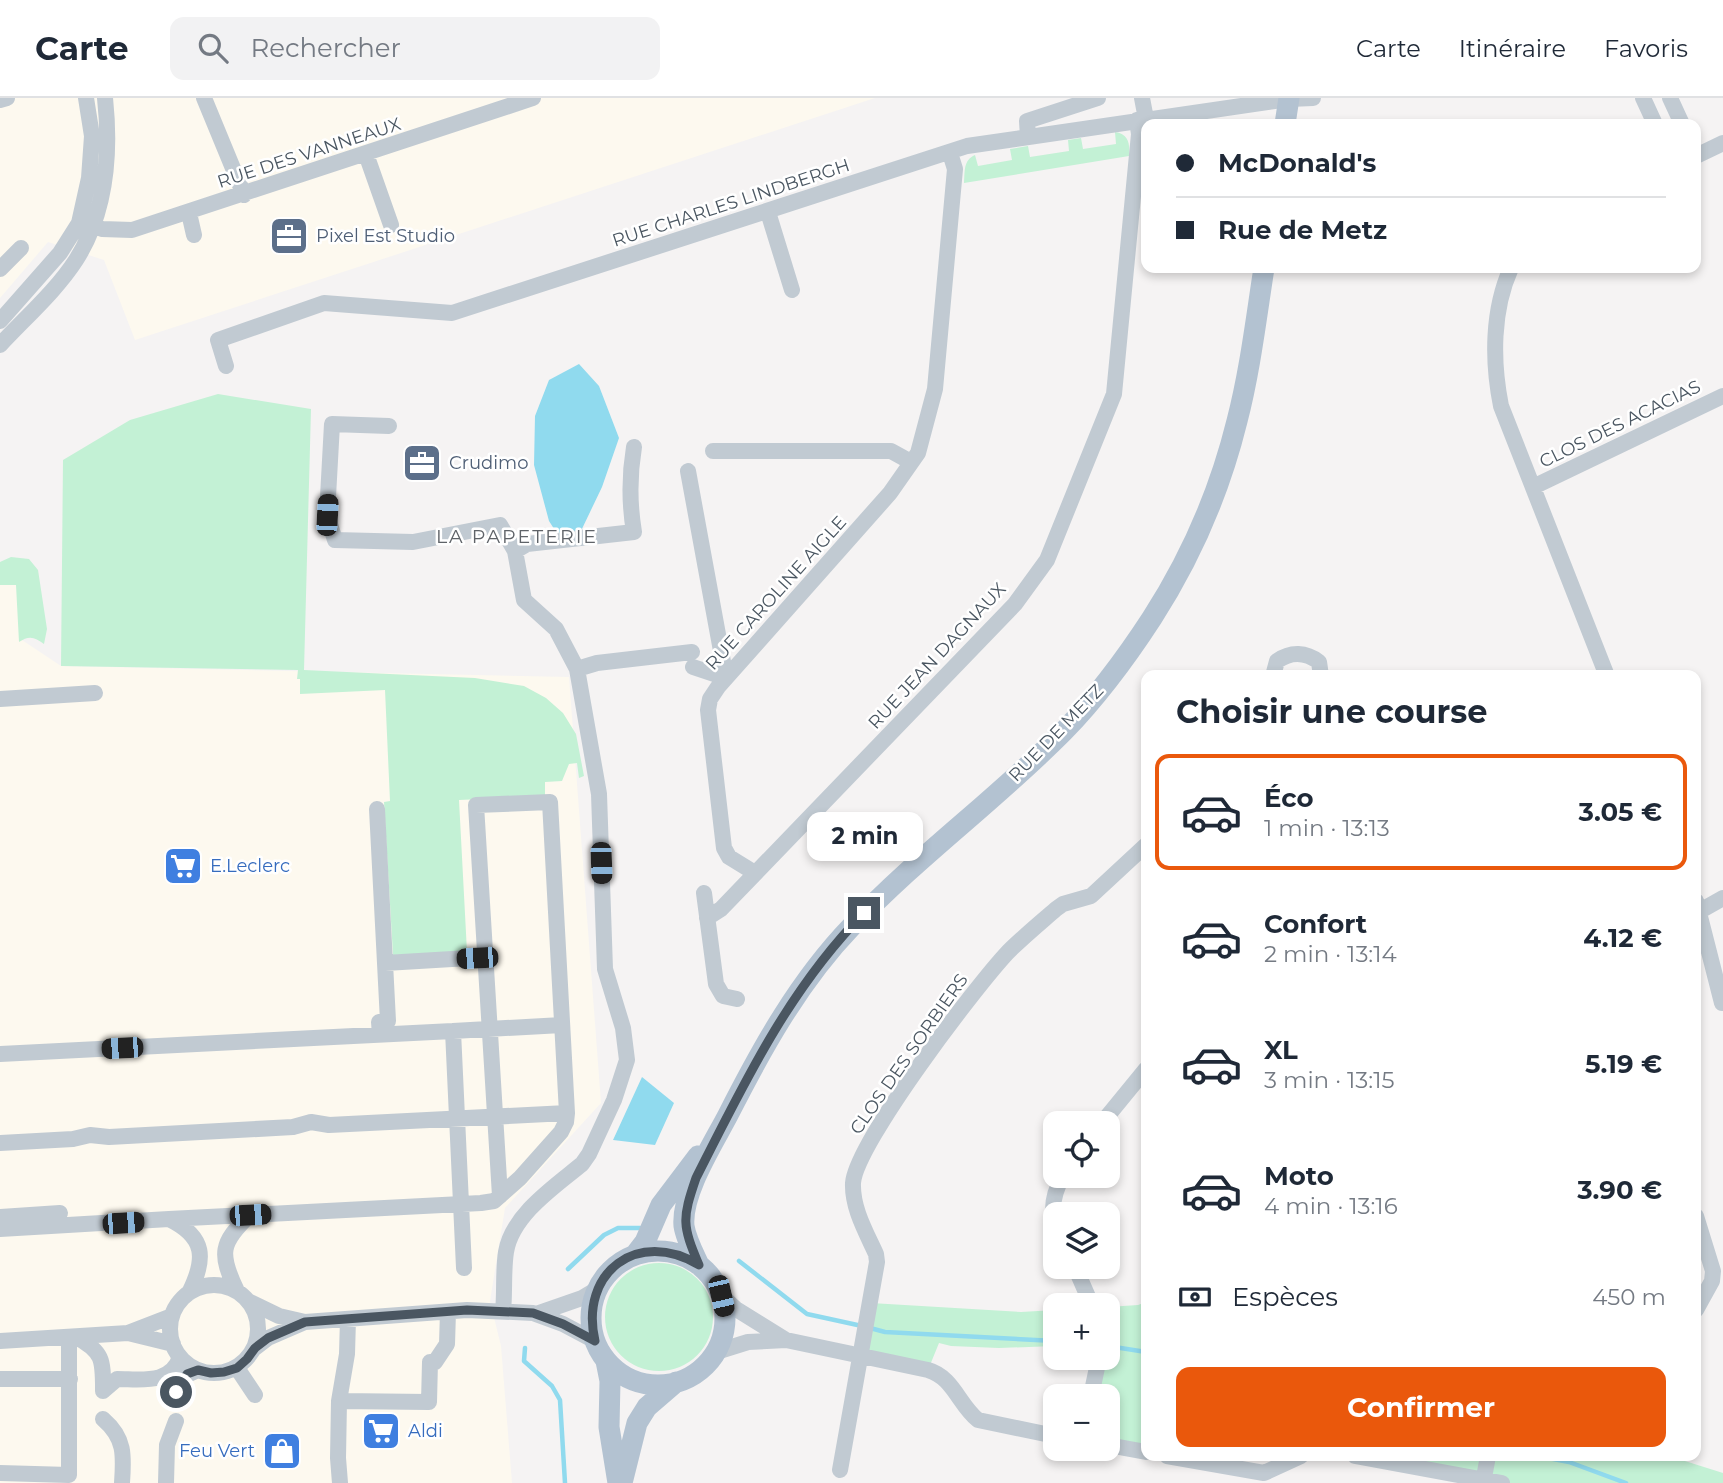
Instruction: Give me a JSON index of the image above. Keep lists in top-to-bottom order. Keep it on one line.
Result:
{"streets":{"main road":["RUE DE METZ"],"street":["RUE DES VANNEAUX","RUE CHARLES LINDBERGH","CLOS DES ACACIAS","RUE CAROLINE AIGLE","RUE JEAN DAGNAUX","CLOS DES SORBIERS"]},"crossings":[["RUE CHARLES LINDBERGH","RUE CAROLINE AIGLE"],["RUE CHARLES LINDBERGH","RUE JEAN DAGNAUX"],["RUE CAROLINE AIGLE","RUE JEAN DAGNAUX"]],"districts":["LA PAPETERIE"],"places":{"office":["Pixel Est Studio","Crudimo"],"supermarket":["E.Leclerc","Aldi"],"shop":["Feu Vert"]},"page":{"header":"Carte","search":"Rechercher","nav":["Carte","Itinéraire","Favoris"],"banner":["McDonald's","Rue de Metz"],"heading":"Choisir une course","list":[{"name":"Éco","note":"1 min · 13:13","value":"3.05 €"},{"name":"Confort","note":"2 min · 13:14","value":"4.12 €"},{"name":"XL","note":"3 min · 13:15","value":"5.19 €"},{"name":"Moto","note":"4 min · 13:16","value":"3.90 €"}],"bubble":"2 min","map_buttons":["+","−"],"pay":["Espèces","450 m"],"buttons":"Confirmer"}}
